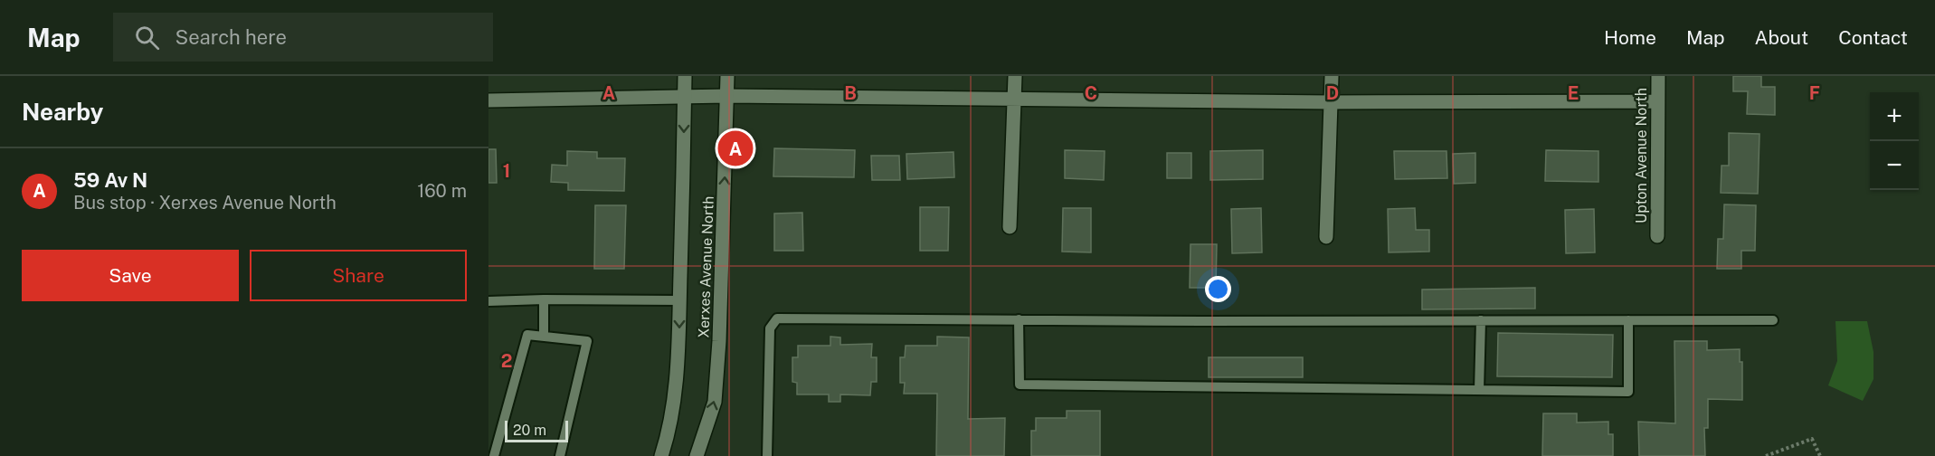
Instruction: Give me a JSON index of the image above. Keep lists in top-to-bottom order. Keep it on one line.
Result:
{"streets":{"street":["Upton Avenue North","Xerxes Avenue North"]},"scale_bar":"20 m","page":{"header":"Map","search":"Search here","nav":["Home","Map","About","Contact"],"heading":"Nearby","map_buttons":["+","−"],"pins":"A","list":[{"mark":"A","name":"59 Av N","note":"Bus stop · Xerxes Avenue North","value":"160 m"}],"buttons":["Save","Share"],"scale":"20 m"},"grid":{"columns":["A","B","C","D","E","F"],"rows":["1","2"]}}
